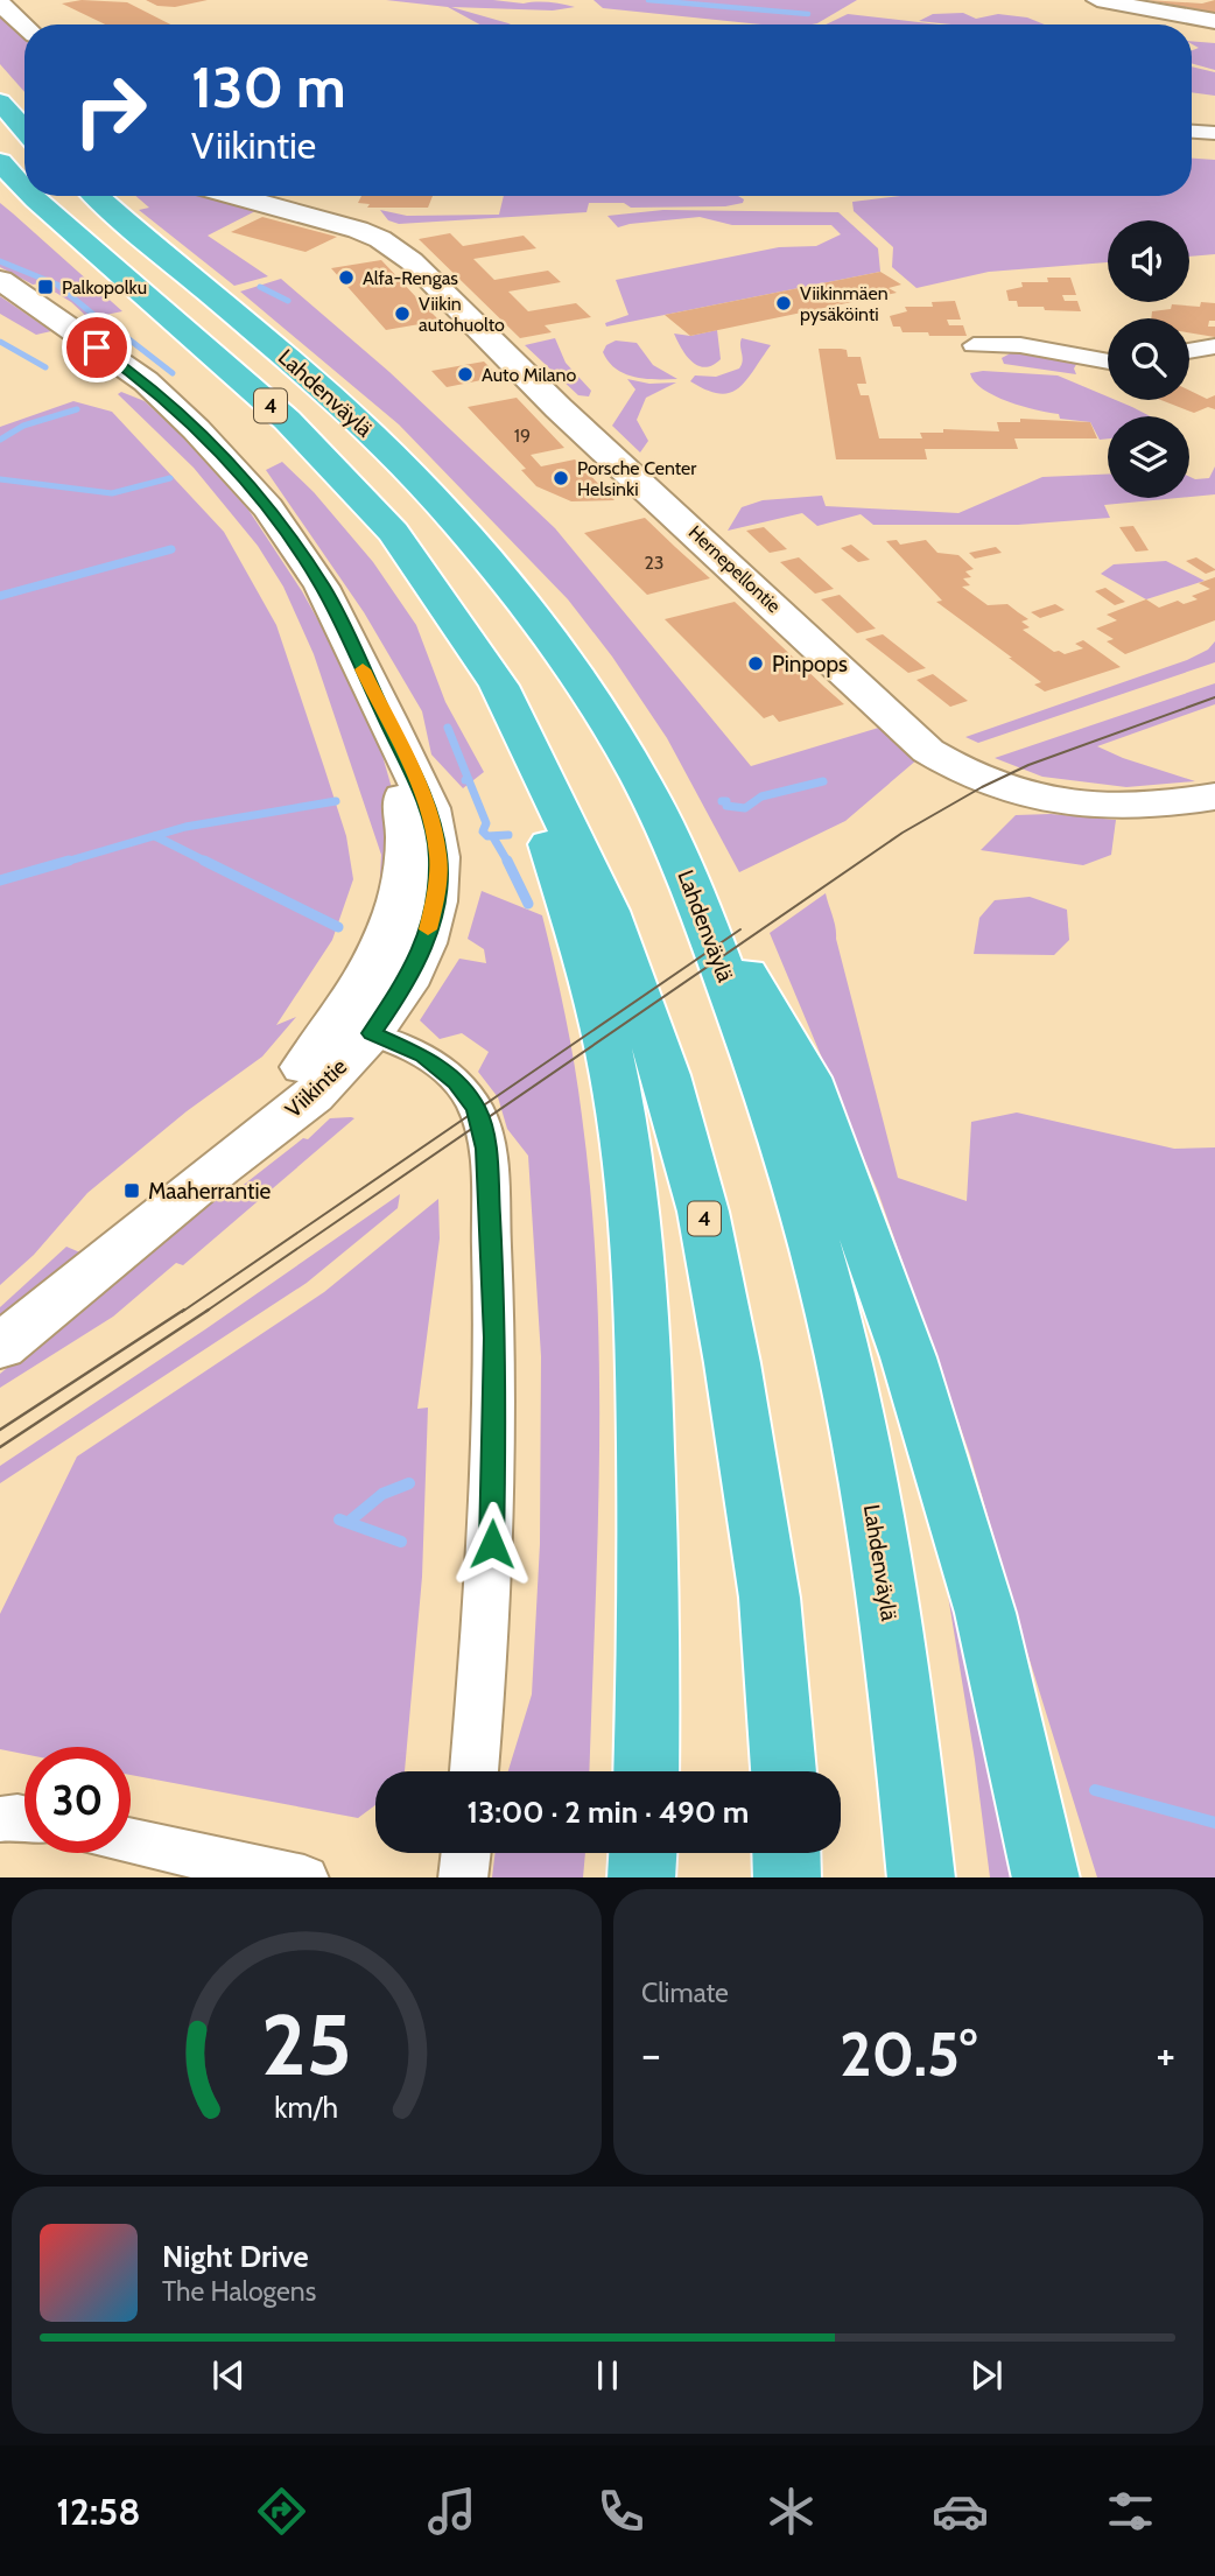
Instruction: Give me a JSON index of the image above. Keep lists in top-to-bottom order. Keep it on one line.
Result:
{"streets":{"highway":["Lahdenväylä","4"],"street":["Hernepellontie","Viikintie"]},"places":{"other":["Alfa-Rengas","Viikinmäen pysäköinti","Viikin autohuolto","Auto Milano","Porsche Center Helsinki","Pinpops"],"transit":["Palkopolku","Maaherrantie"]},"house_numbers":["19","23"],"page":{"turn":["130 m","Viikintie"],"limit":"30","trip":"13:00 · 2 min · 490 m","tile":"Climate","heat":["−","20.5°","+"],"song":["Night Drive","The Halogens"],"tabs":"12:58","gauge":["25","km/h"]}}
